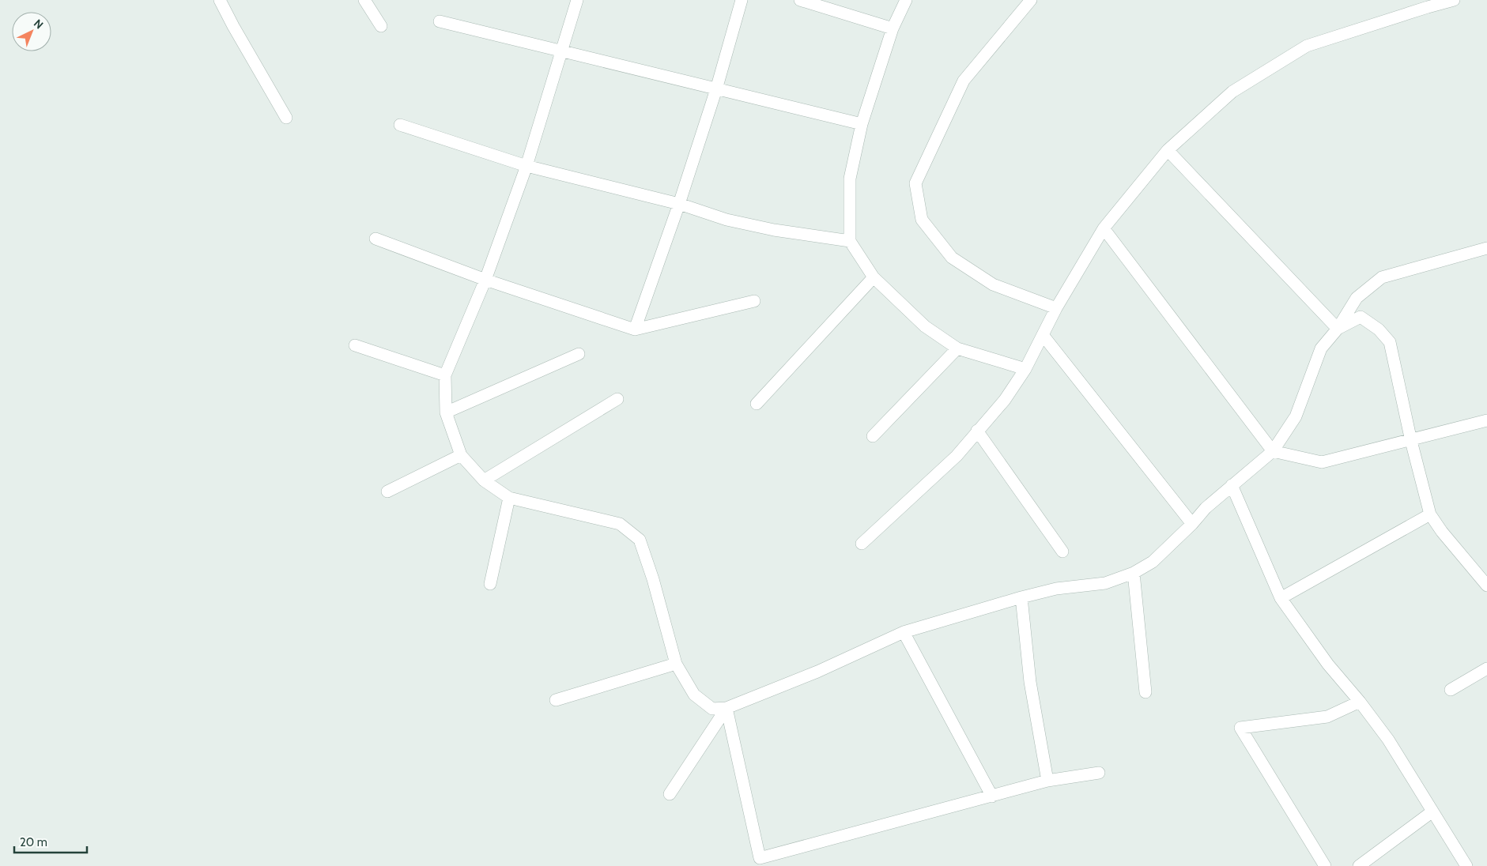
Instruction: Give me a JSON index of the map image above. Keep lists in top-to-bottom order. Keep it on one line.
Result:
{"scale_bar":"20 m","north":"top right"}
